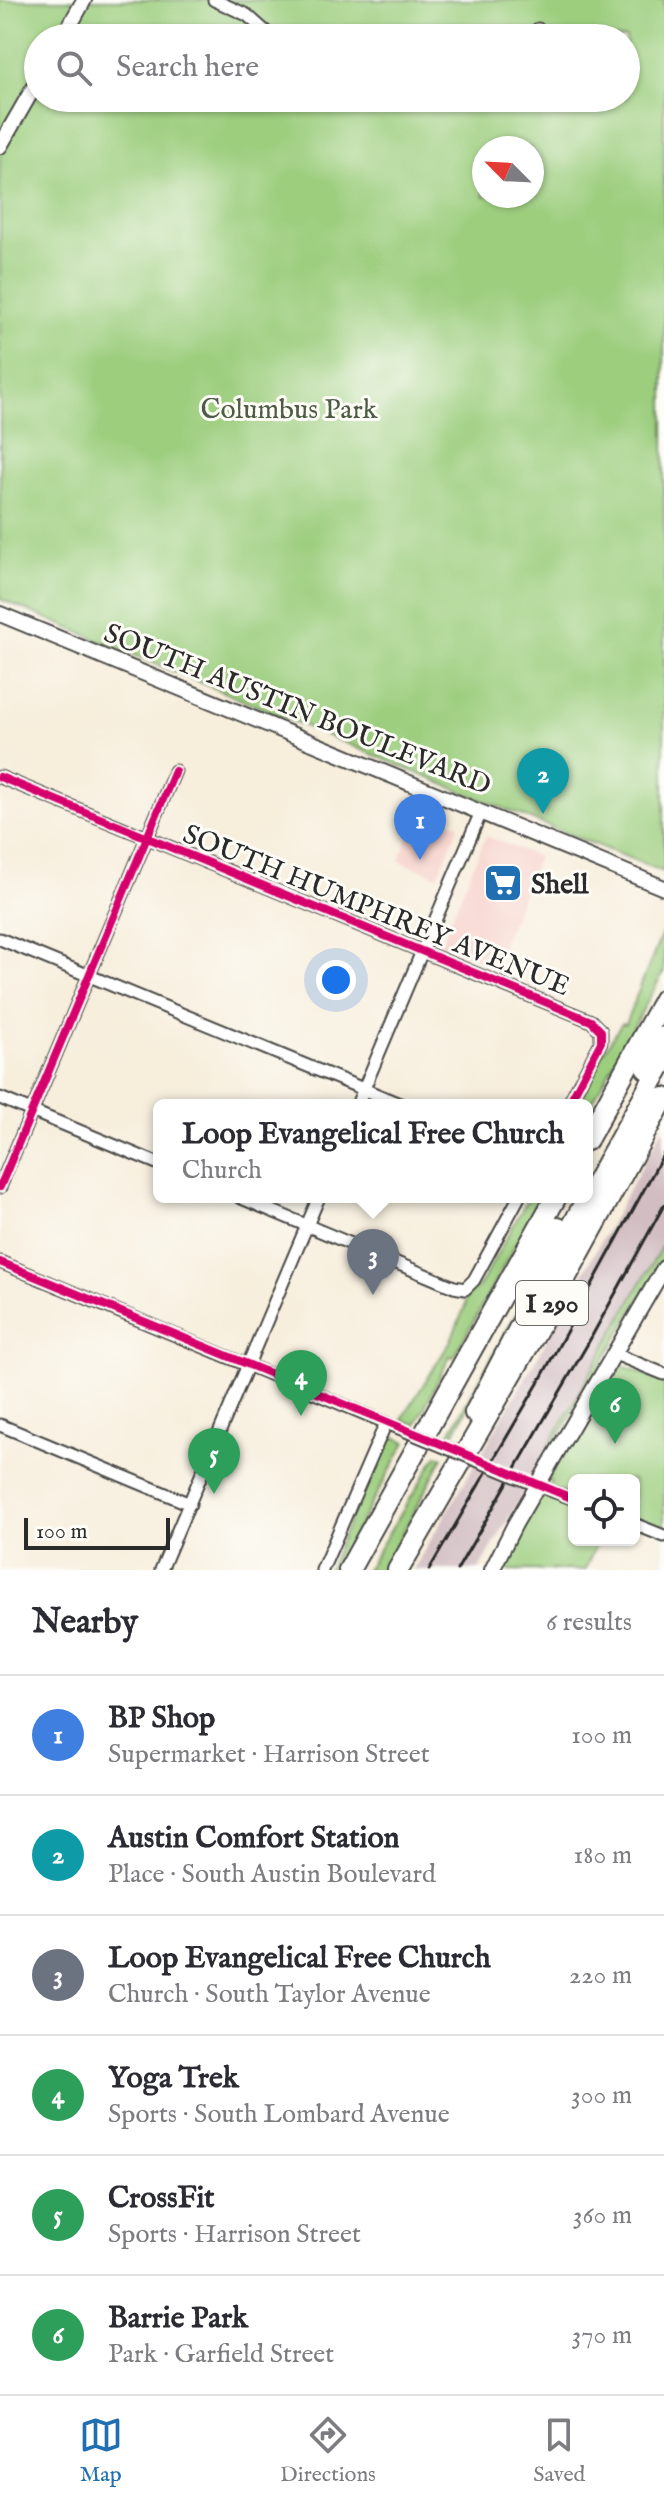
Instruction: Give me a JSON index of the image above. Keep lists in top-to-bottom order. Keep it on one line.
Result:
{"streets":{"highway":["I 290"],"street":["SOUTH AUSTIN BOULEVARD","SOUTH HUMPHREY AVENUE"]},"parks":["Columbus Park"],"places":{"supermarket":["Shell"]},"scale_bar":"100 m","north":"top left","page":{"search":"Search here","pins":["2","1","3","4","6","5"],"popup":["Loop Evangelical Free Church","Church"],"scale":"100 m","heading":["Nearby","6 results"],"list":[{"mark":"1","name":"BP Shop","note":"Supermarket · Harrison Street","value":"100 m"},{"mark":"2","name":"Austin Comfort Station","note":"Place · South Austin Boulevard","value":"180 m"},{"mark":"3","name":"Loop Evangelical Free Church","note":"Church · South Taylor Avenue","value":"220 m"},{"mark":"4","name":"Yoga Trek","note":"Sports · South Lombard Avenue","value":"300 m"},{"mark":"5","name":"CrossFit","note":"Sports · Harrison Street","value":"360 m"},{"mark":"6","name":"Barrie Park","note":"Park · Garfield Street","value":"370 m"}],"nav":["Map","Directions","Saved"]}}
